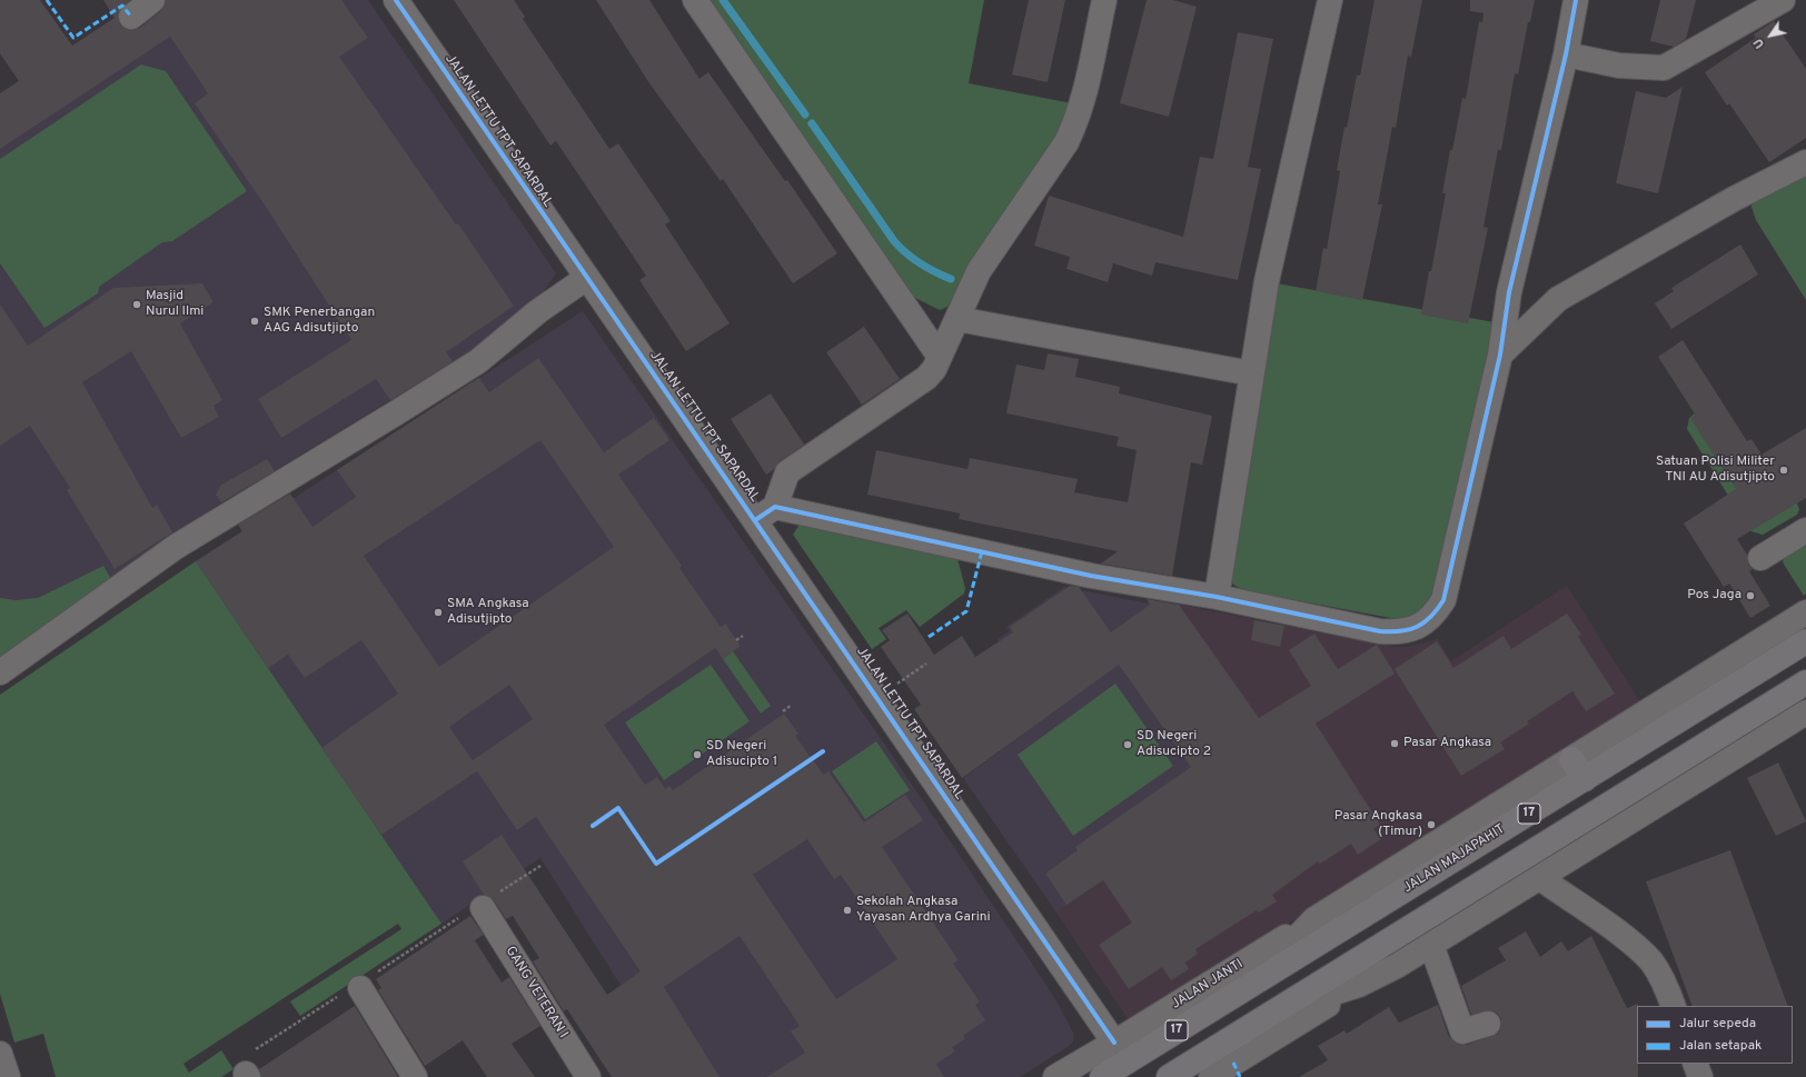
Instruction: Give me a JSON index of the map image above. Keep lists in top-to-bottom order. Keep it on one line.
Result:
{"streets":{"highway":["17","JALAN MAJAPAHIT"],"street":["JALAN LETTU TPT SAPARDAL","JALAN JANTI","GANG VETERAN I"]},"crossings":[["JALAN LETTU TPT SAPARDAL","JALAN JANTI"]],"places":["Masjid Nurul Ilmi","SMK Penerbangan AAG Adisutjipto","Satuan Polisi Militer TNI AU Adisutjipto","Pos Jaga","SMA Angkasa Adisutjipto","Pasar Angkasa","SD Negeri Adisucipto 2","SD Negeri Adisucipto 1","Pasar Angkasa (Timur)","Sekolah Angkasa Yayasan Ardhya Garini"],"legend":["Jalur sepeda","Jalan setapak"],"north":"bottom left"}
